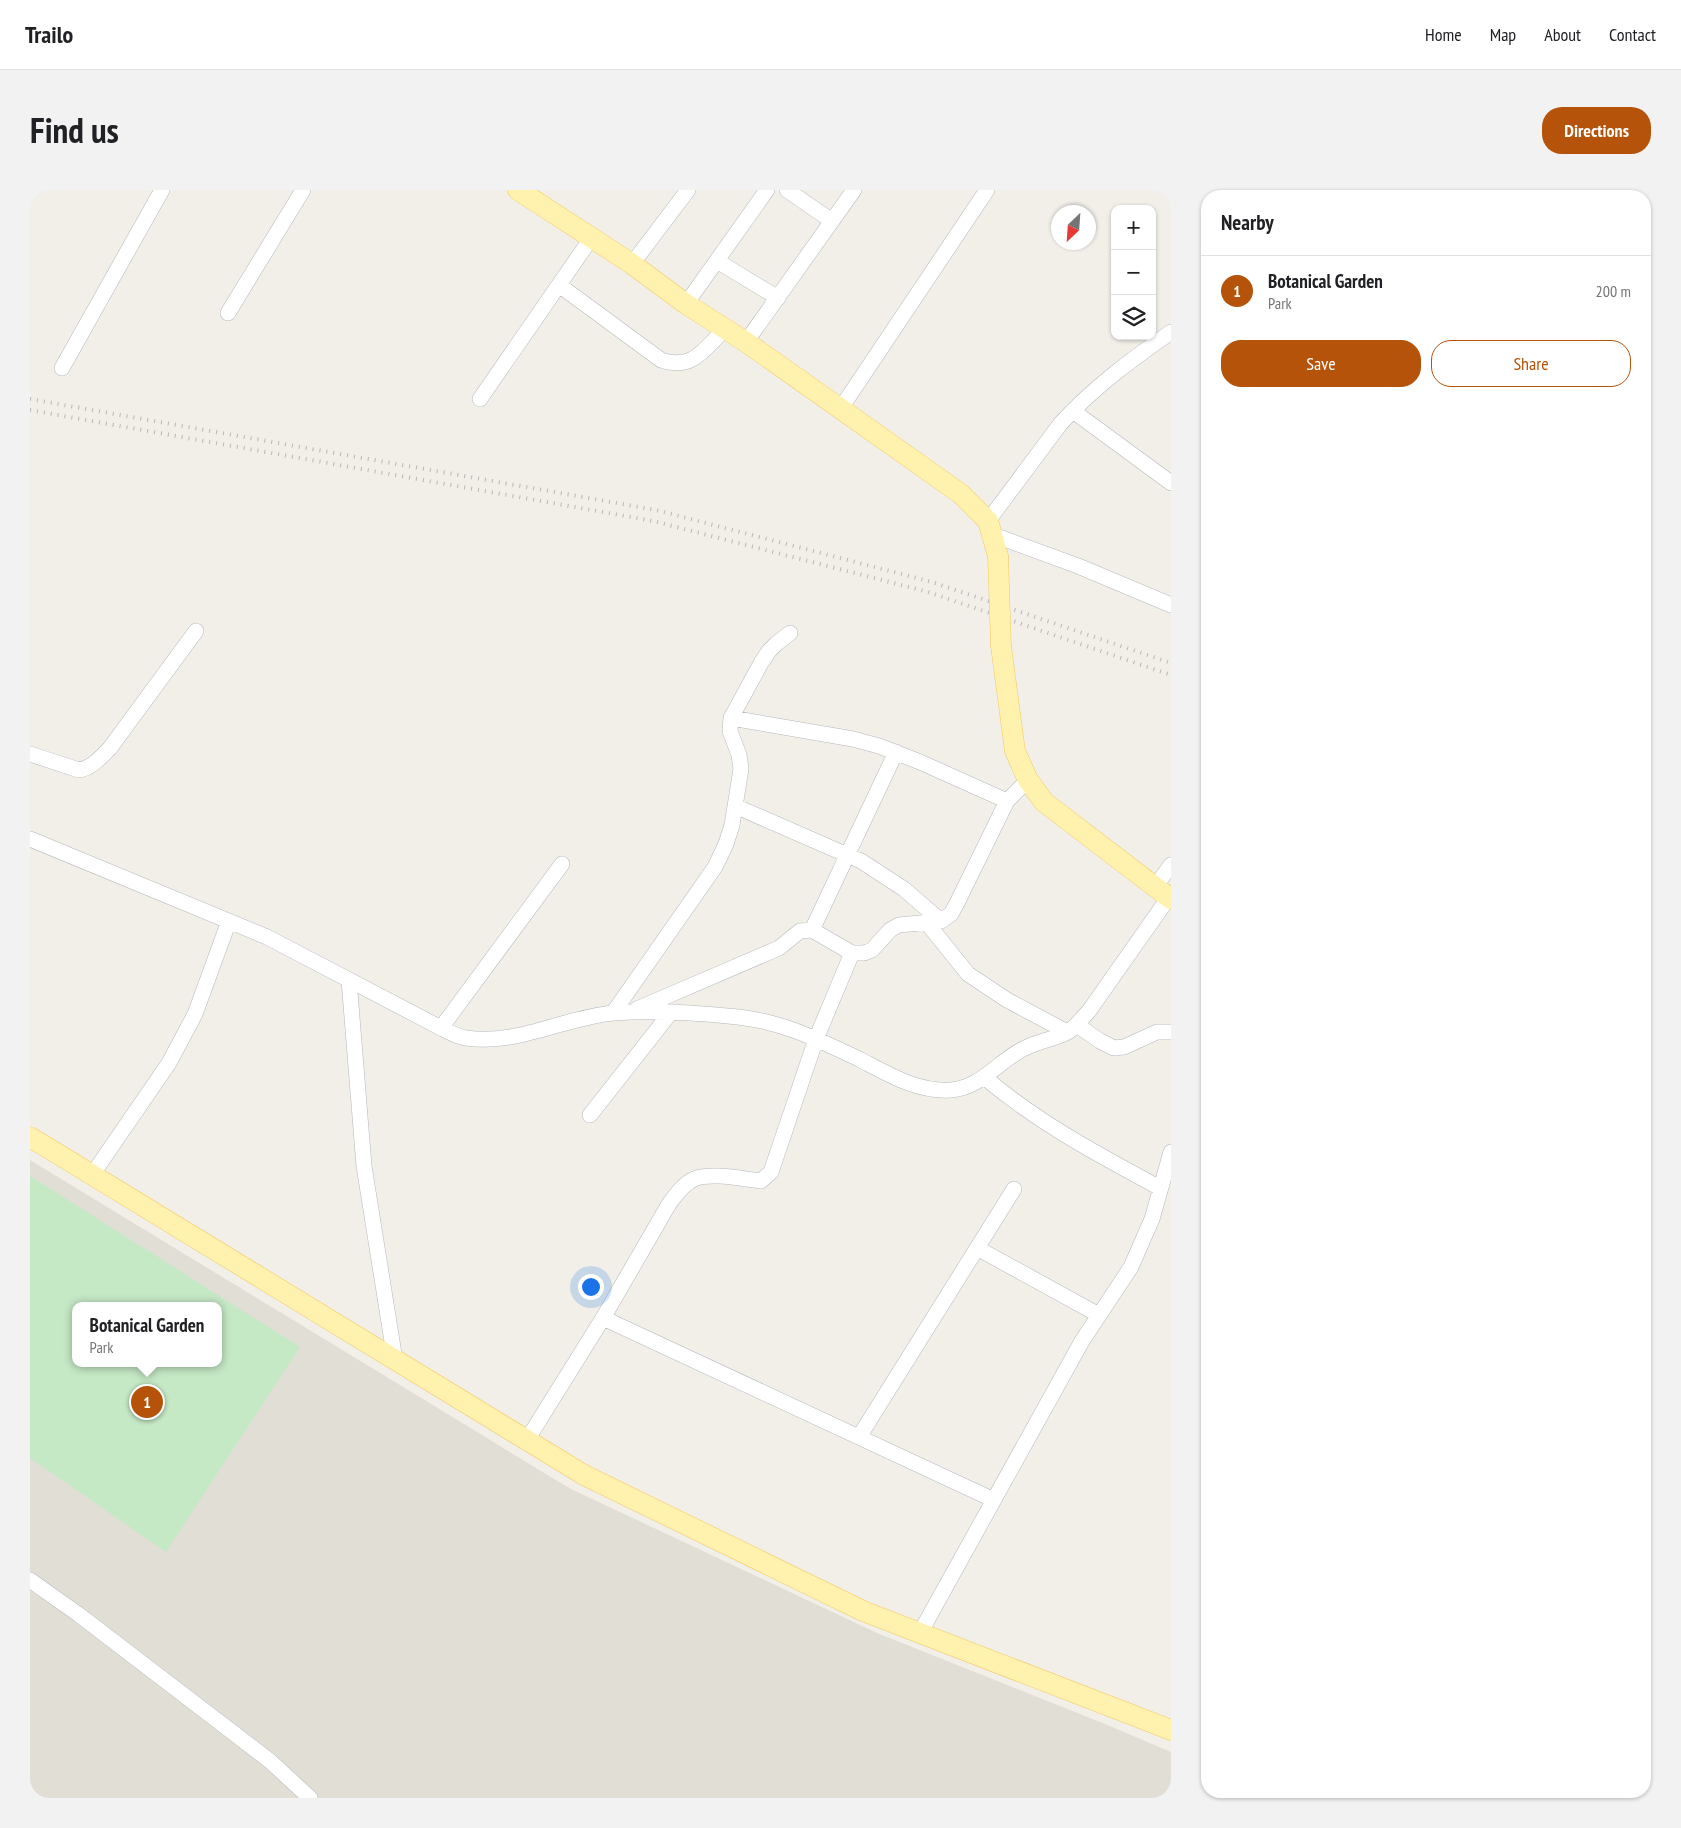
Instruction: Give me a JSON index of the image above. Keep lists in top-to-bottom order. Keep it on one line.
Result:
{"north":"bottom left","page":{"header":"Trailo","nav":["Home","Map","About","Contact"],"title":"Find us","buttons":["Directions",["Save","Share"]],"heading":"Nearby","map_buttons":["+","−"],"list":[{"mark":"1","name":"Botanical Garden","note":"Park","value":"200 m"}],"popup":["Botanical Garden","Park"],"pins":"1"}}
